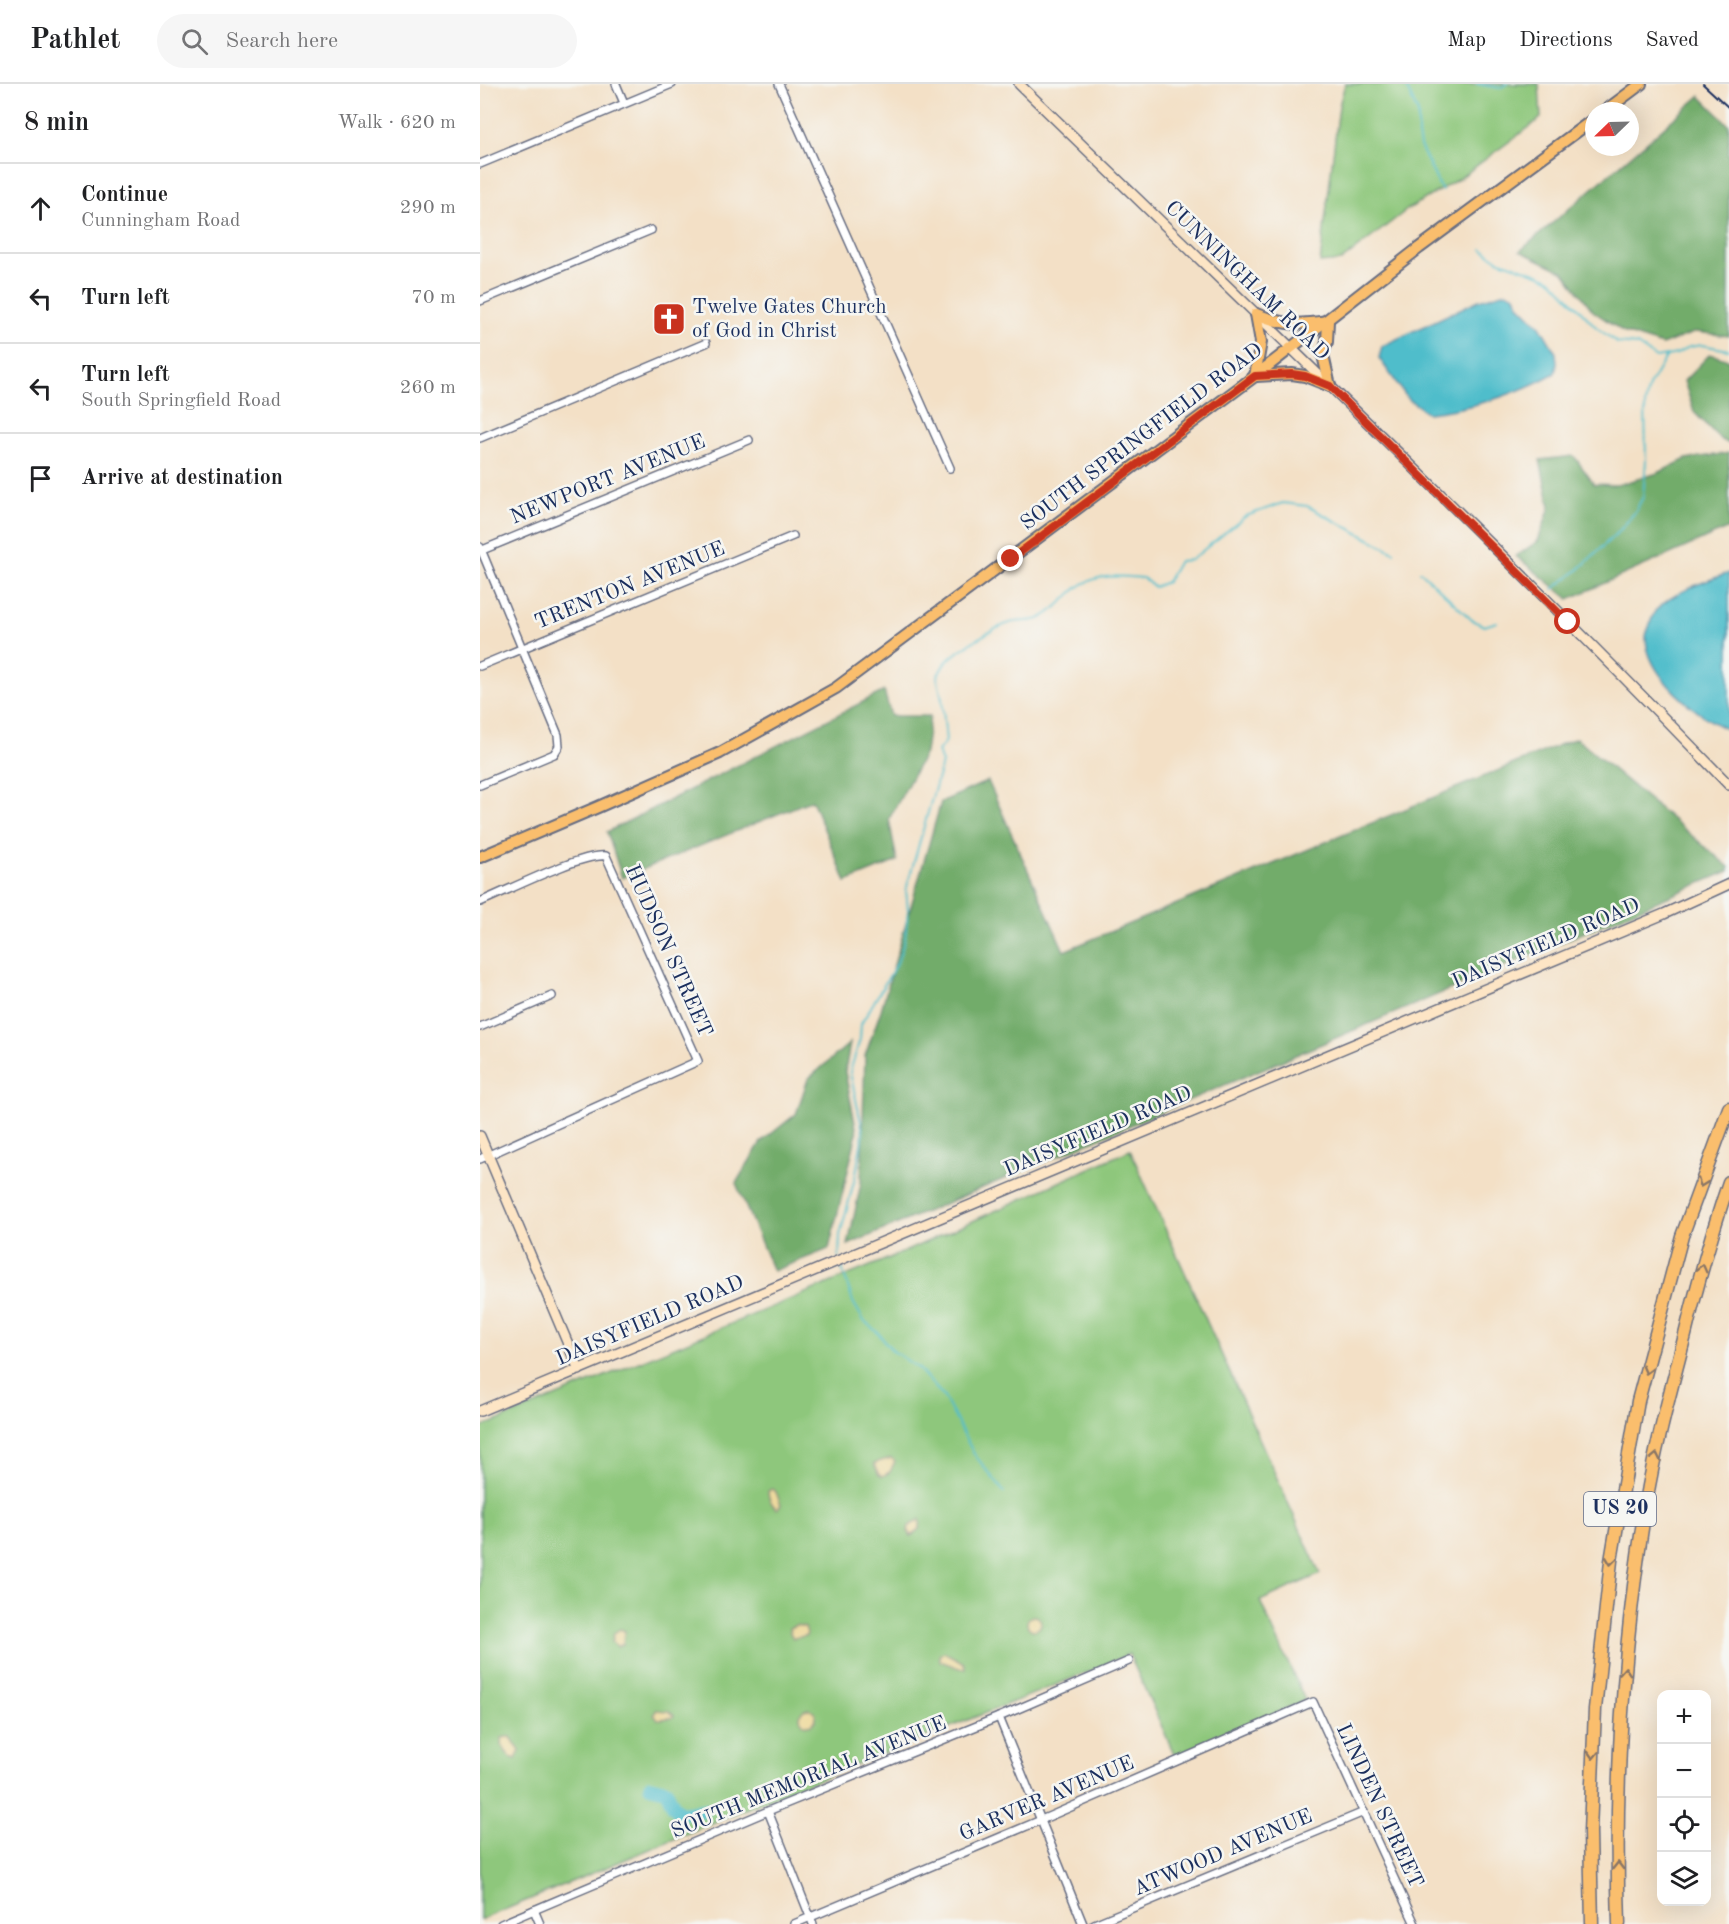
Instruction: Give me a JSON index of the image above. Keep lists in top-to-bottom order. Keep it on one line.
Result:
{"streets":{"highway":["US 20"],"main road":["SOUTH SPRINGFIELD ROAD"],"street":["CUNNINGHAM ROAD","NEWPORT AVENUE","TRENTON AVENUE","DAISYFIELD ROAD","HUDSON STREET","SOUTH MEMORIAL AVENUE","GARVER AVENUE","LINDEN STREET","ATWOOD AVENUE"]},"crossings":[["CUNNINGHAM ROAD","SOUTH SPRINGFIELD ROAD"],["GARVER AVENUE","LINDEN STREET"],["LINDEN STREET","ATWOOD AVENUE"]],"places":{"church":["Twelve Gates Church of God in Christ"]},"north":"bottom left","page":{"header":"Pathlet","search":"Search here","nav":["Map","Directions","Saved"],"heading":["8 min","Walk · 620 m"],"list":[["Continue","Cunningham Road","290 m"],["Turn left","70 m"],["Turn left","South Springfield Road","260 m"],"Arrive at destination"],"map_buttons":["+","−"]}}
